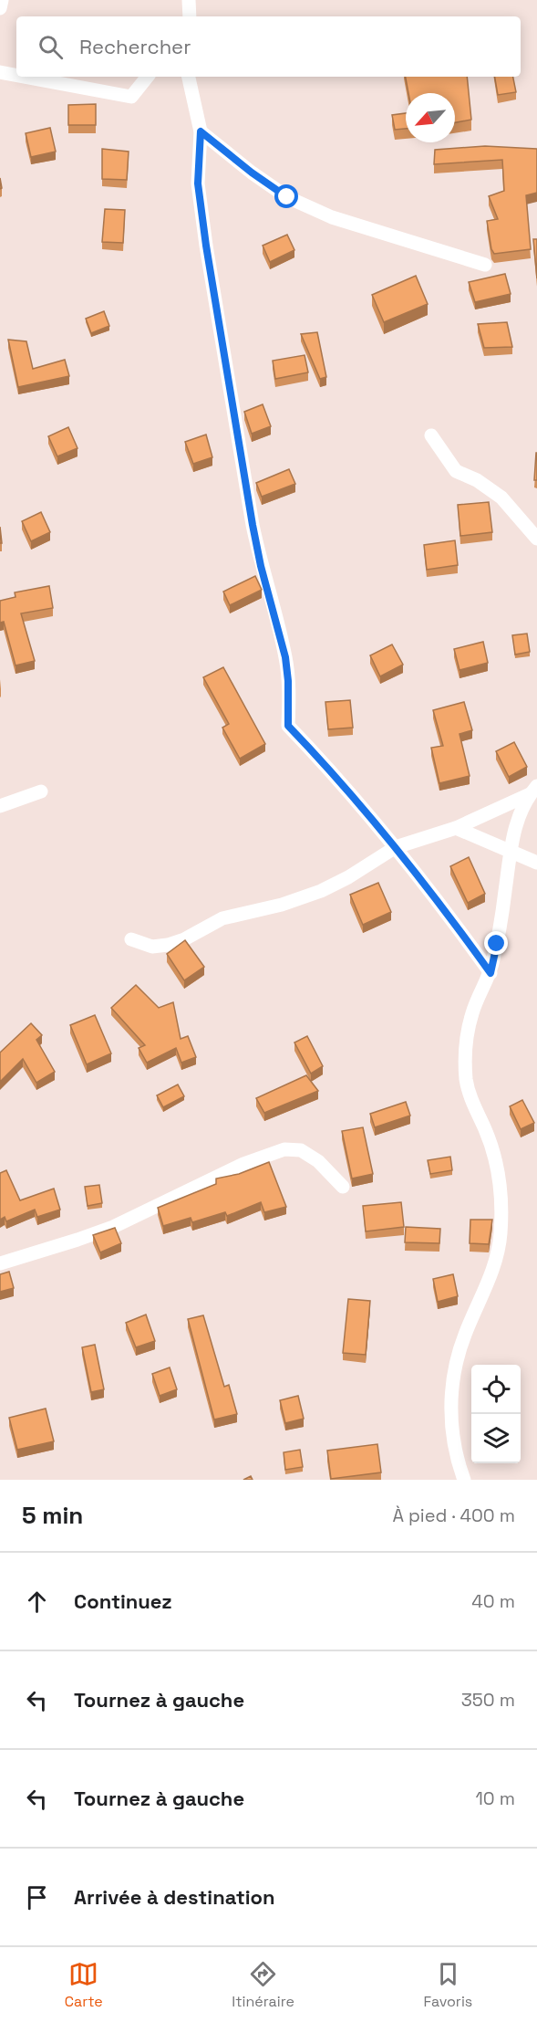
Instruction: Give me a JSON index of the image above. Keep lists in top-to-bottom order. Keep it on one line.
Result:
{"north":"bottom left","page":{"search":"Rechercher","heading":["5 min","À pied · 400 m"],"list":[["Continuez","40 m"],["Tournez à gauche","350 m"],["Tournez à gauche","10 m"],"Arrivée à destination"],"nav":["Carte","Itinéraire","Favoris"]}}
